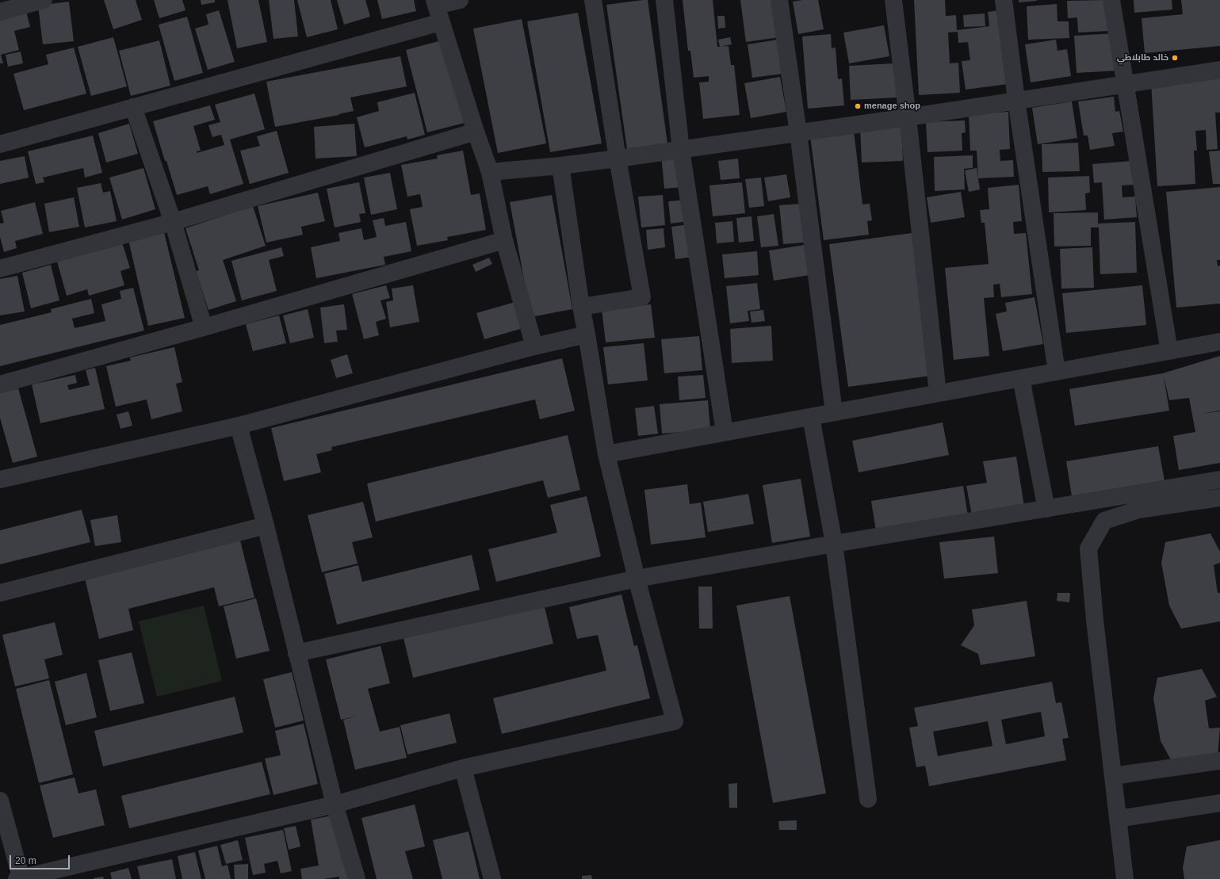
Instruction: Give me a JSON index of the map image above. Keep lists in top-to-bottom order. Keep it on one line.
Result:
{"places":["خالد طابلاطي","menage shop"],"scale_bar":"20 m"}
